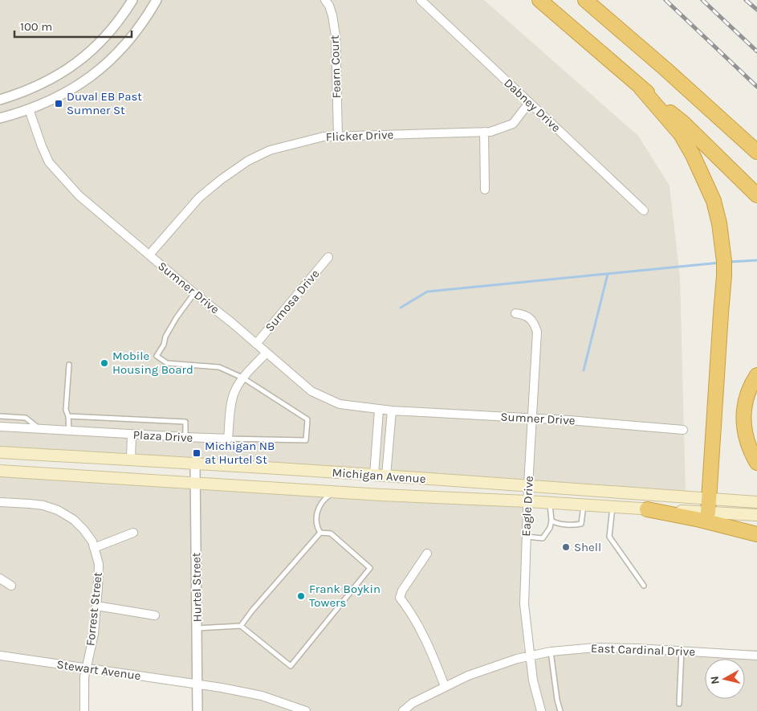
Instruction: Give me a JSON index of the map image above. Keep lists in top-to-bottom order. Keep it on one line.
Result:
{"streets":{"main road":["Michigan Avenue"],"street":["Fearn Court","Dabney Drive","Flicker Drive","Sumner Drive","Sumosa Drive","Plaza Drive","Eagle Drive","Hurtel Street","Forrest Street","East Cardinal Drive","Stewart Avenue"]},"crossings":[["Fearn Court","Flicker Drive"],["Dabney Drive","Flicker Drive"],["Flicker Drive","Sumner Drive"],["Sumner Drive","Sumosa Drive"],["Sumner Drive","Eagle Drive"],["Michigan Avenue","Eagle Drive"],["Michigan Avenue","Hurtel Street"],["Eagle Drive","East Cardinal Drive"],["Hurtel Street","Stewart Avenue"],["Forrest Street","Stewart Avenue"]],"places":{"transit":["Duval EB Past Sumner St","Michigan NB at Hurtel St"],"other":["Mobile Housing Board","Shell","Frank Boykin Towers"]},"scale_bar":"100 m","north":"left"}
